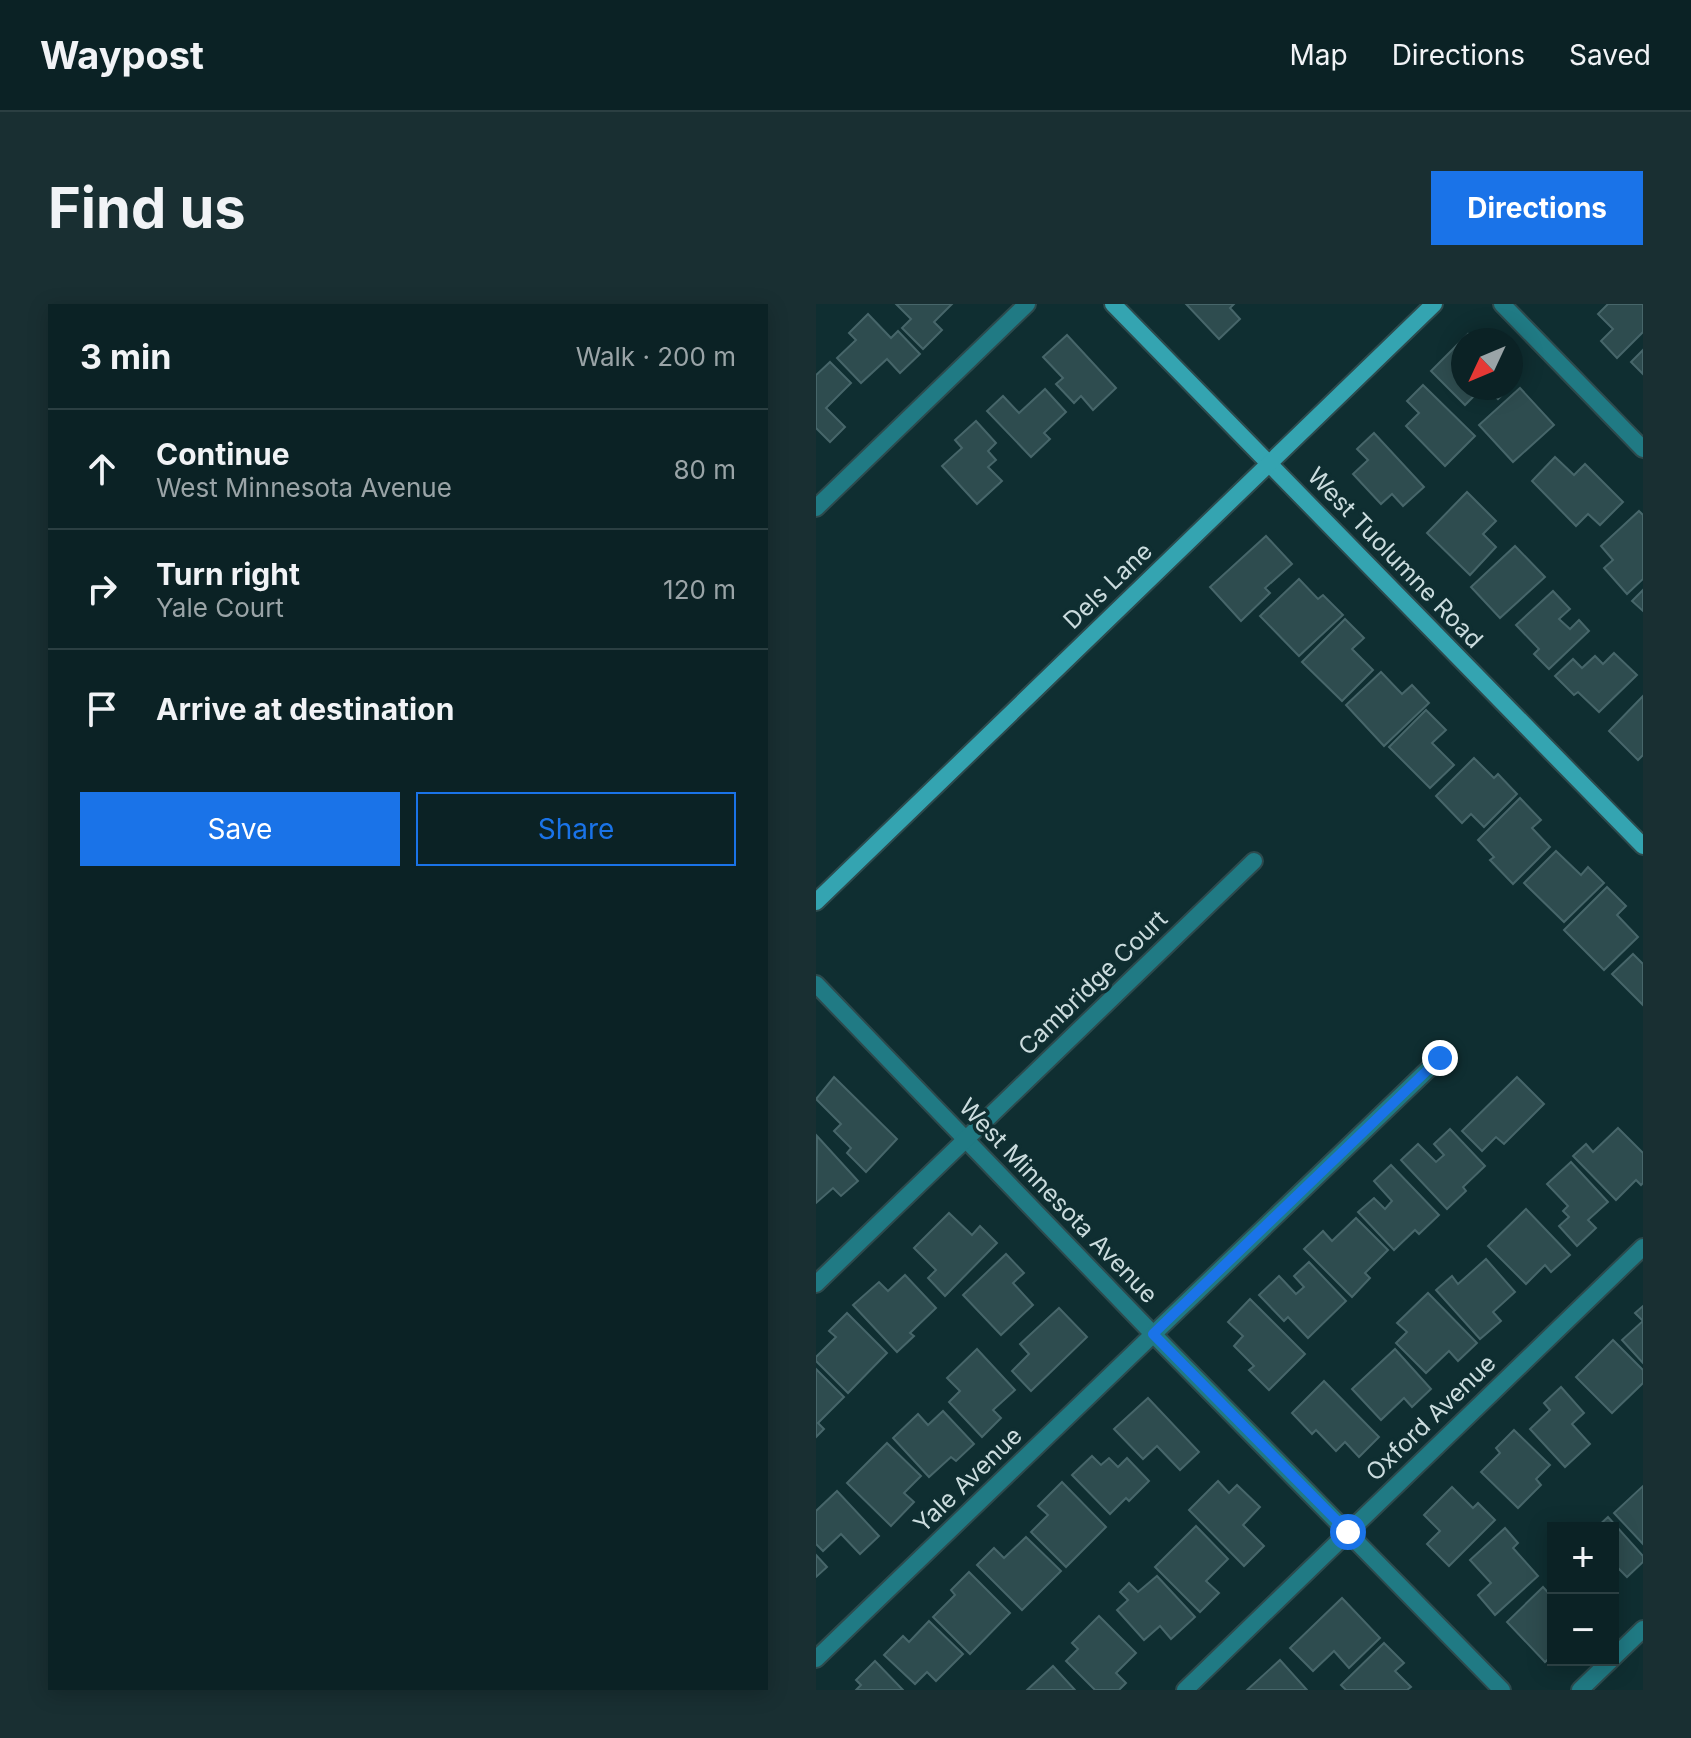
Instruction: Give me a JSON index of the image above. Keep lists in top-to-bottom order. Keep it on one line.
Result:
{"streets":{"street":["West Tuolumne Road","Dels Lane","Cambridge Court","West Minnesota Avenue","Oxford Avenue","Yale Avenue"]},"crossings":[["West Tuolumne Road","Dels Lane"],["Cambridge Court","West Minnesota Avenue"],["West Minnesota Avenue","Oxford Avenue"],["West Minnesota Avenue","Yale Avenue"]],"north":"bottom left","page":{"header":"Waypost","nav":["Map","Directions","Saved"],"buttons":["Directions",["Save","Share"]],"title":"Find us","heading":["3 min","Walk · 200 m"],"list":[["Continue","West Minnesota Avenue","80 m"],["Turn right","Yale Court","120 m"],"Arrive at destination"],"map_buttons":["+","−"]}}
